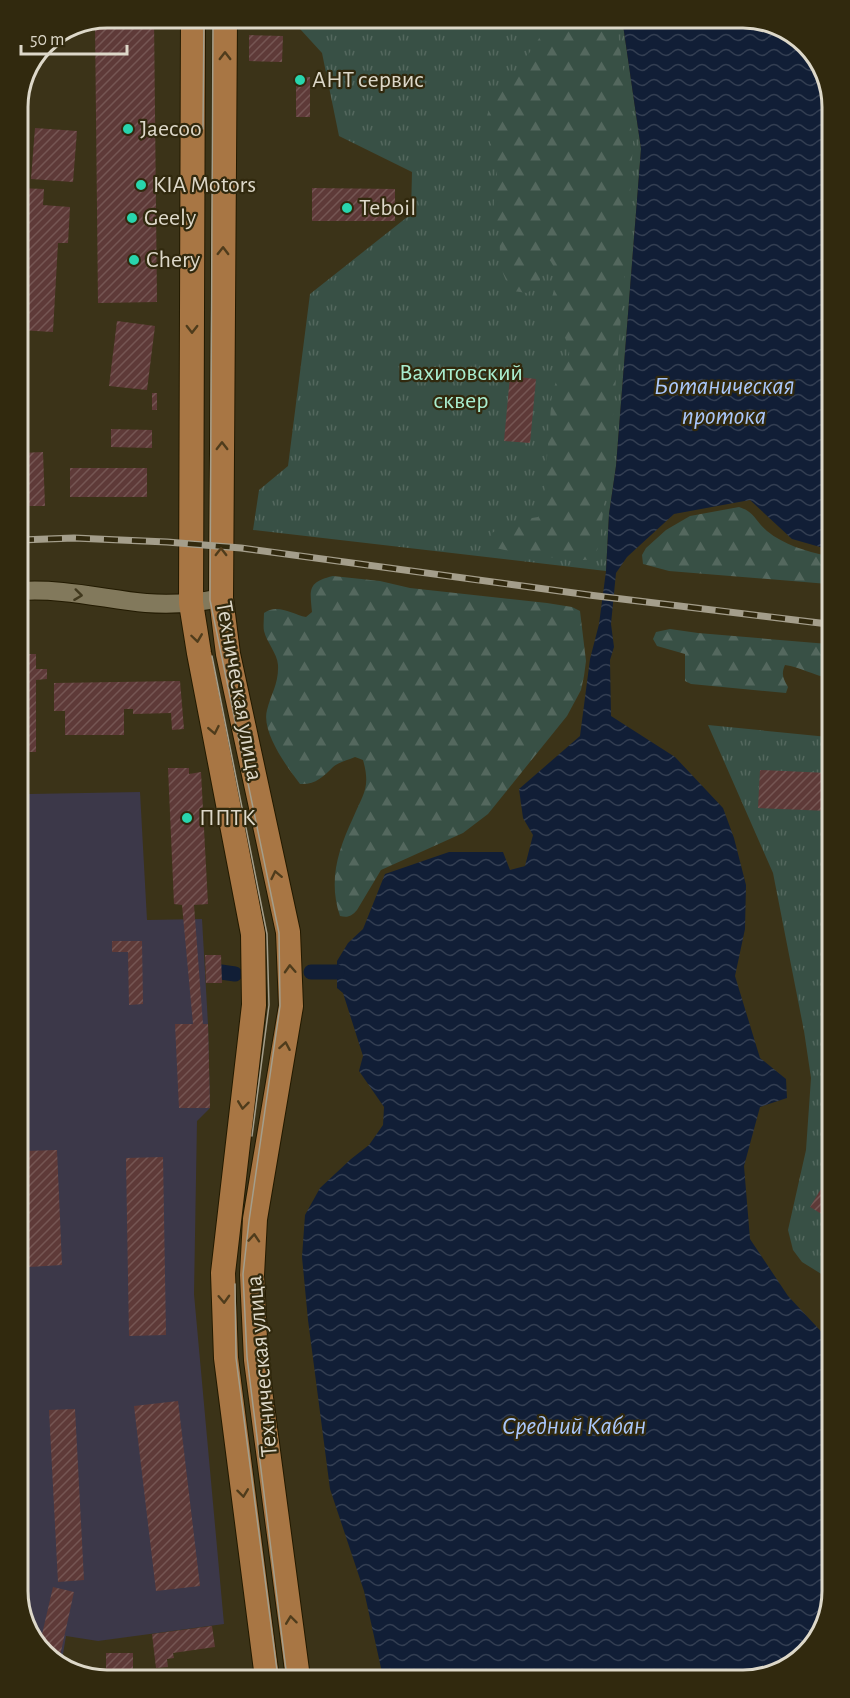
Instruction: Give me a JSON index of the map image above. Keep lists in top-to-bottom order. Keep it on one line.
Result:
{"streets":{"main road":["Техническая улица"]},"water":["Ботаническая протока","Средний Кабан"],"parks":["Вахитовский сквер"],"places":["АНТ сервис","Jaecoo","KIA Motors","Teboil","Geely","Chery","ППТК"],"scale_bar":"50 m"}
